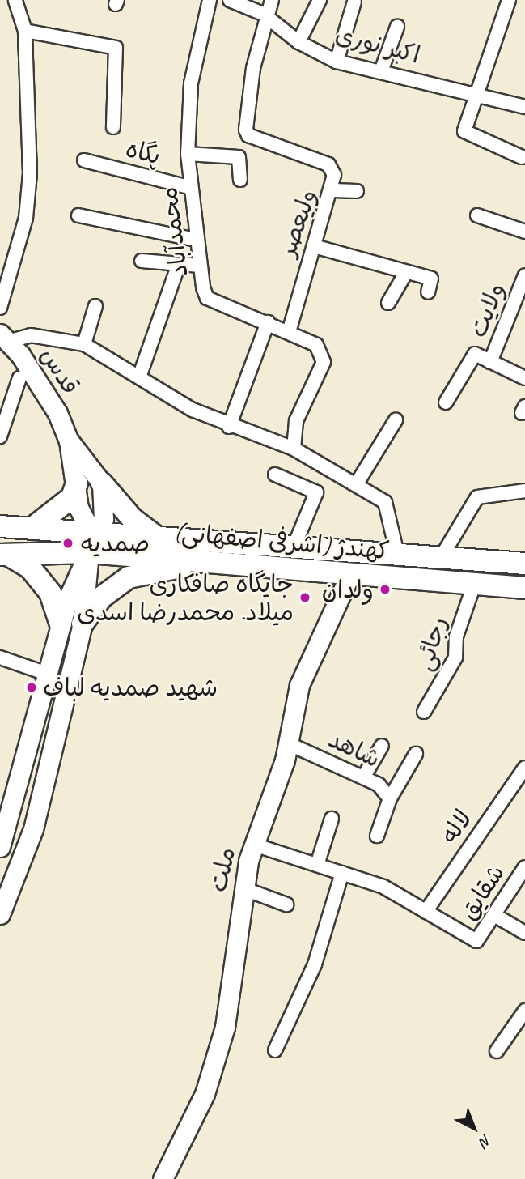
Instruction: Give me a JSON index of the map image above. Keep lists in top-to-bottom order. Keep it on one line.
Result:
{"streets":{"main road":["قدس","کهندژ (اشرفی اصفهانی)","ملت"],"street":["اکبر نوری","پگاه","ولیعصر","محمدآباد","ولایت","رجائی","شاهد","لاله","شقایق"]},"crossings":[["اکبر نوری","ولیعصر"],["پگاه","محمدآباد"],["ولیعصر","محمدآباد"],["کهندژ (اشرفی اصفهانی)","رجائی"],["کهندژ (اشرفی اصفهانی)","ملت"],["شاهد","ملت"],["لاله","شقایق"]],"places":["صمدیه","ولدان","جایگاه صافکاری میلاد. محمدرضا اسدی","شهید صمدیه لباف"],"north":"bottom right"}
